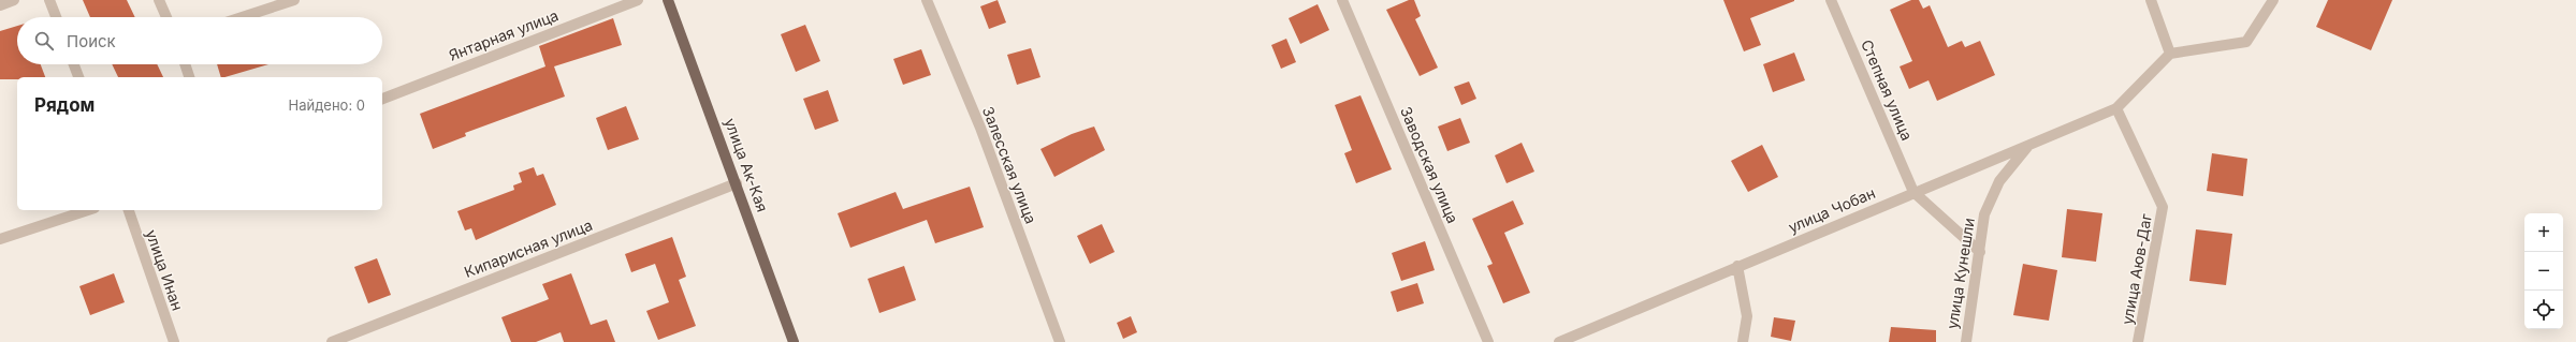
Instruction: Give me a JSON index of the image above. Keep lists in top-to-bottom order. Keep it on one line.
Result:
{"streets":{"main road":["улица Ак-Кая"],"street":["Янтарная улица","Степная улица","Залесская улица","Заводская улица","улица Чобан","Кипарисная улица","улица Аюв-Даг","улица Инан","улица Кунешли"]},"crossings":[["Степная улица","улица Чобан"],["улица Ак-Кая","Кипарисная улица"],["улица Чобан","улица Аюв-Даг"],["улица Чобан","улица Кунешли"]],"page":{"search":"Поиск","heading":["Рядом","Найдено: 0"],"map_buttons":["+","−"]}}
